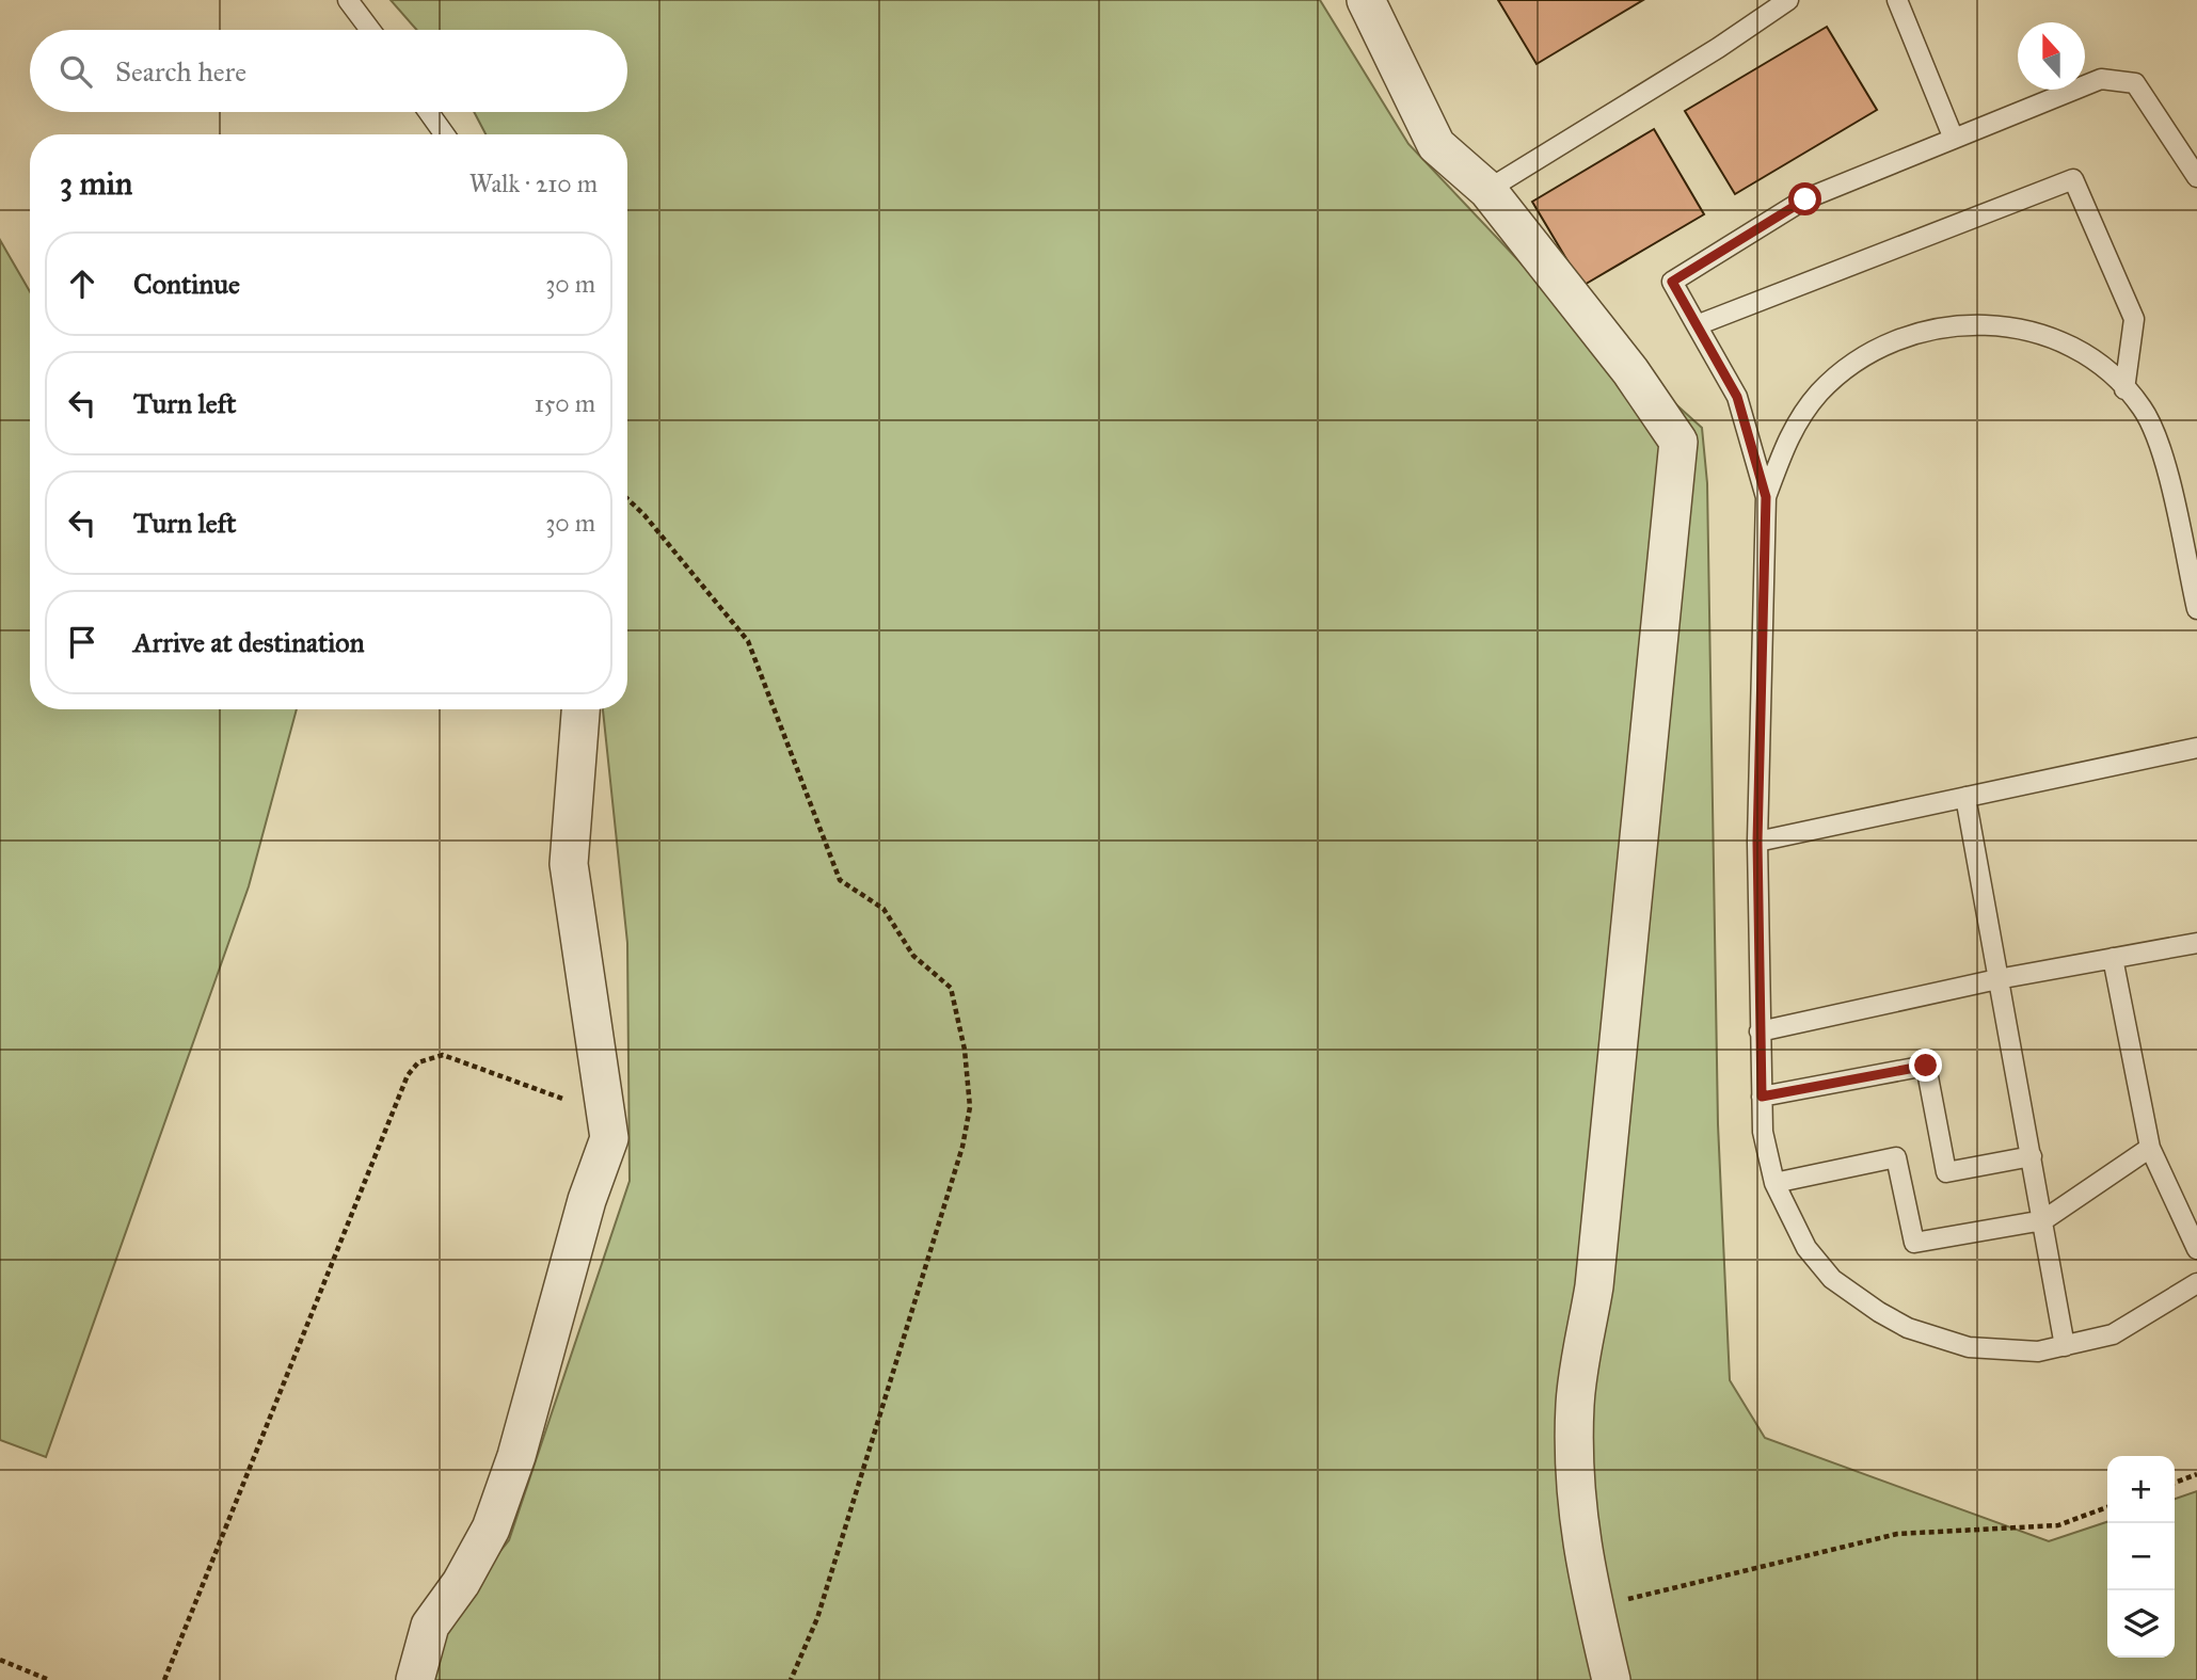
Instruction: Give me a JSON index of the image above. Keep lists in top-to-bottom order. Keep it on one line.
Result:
{"north":"top","page":{"search":"Search here","heading":["3 min","Walk · 210 m"],"list":[["Continue","30 m"],["Turn left","150 m"],["Turn left","30 m"],"Arrive at destination"],"map_buttons":["+","−"]}}
